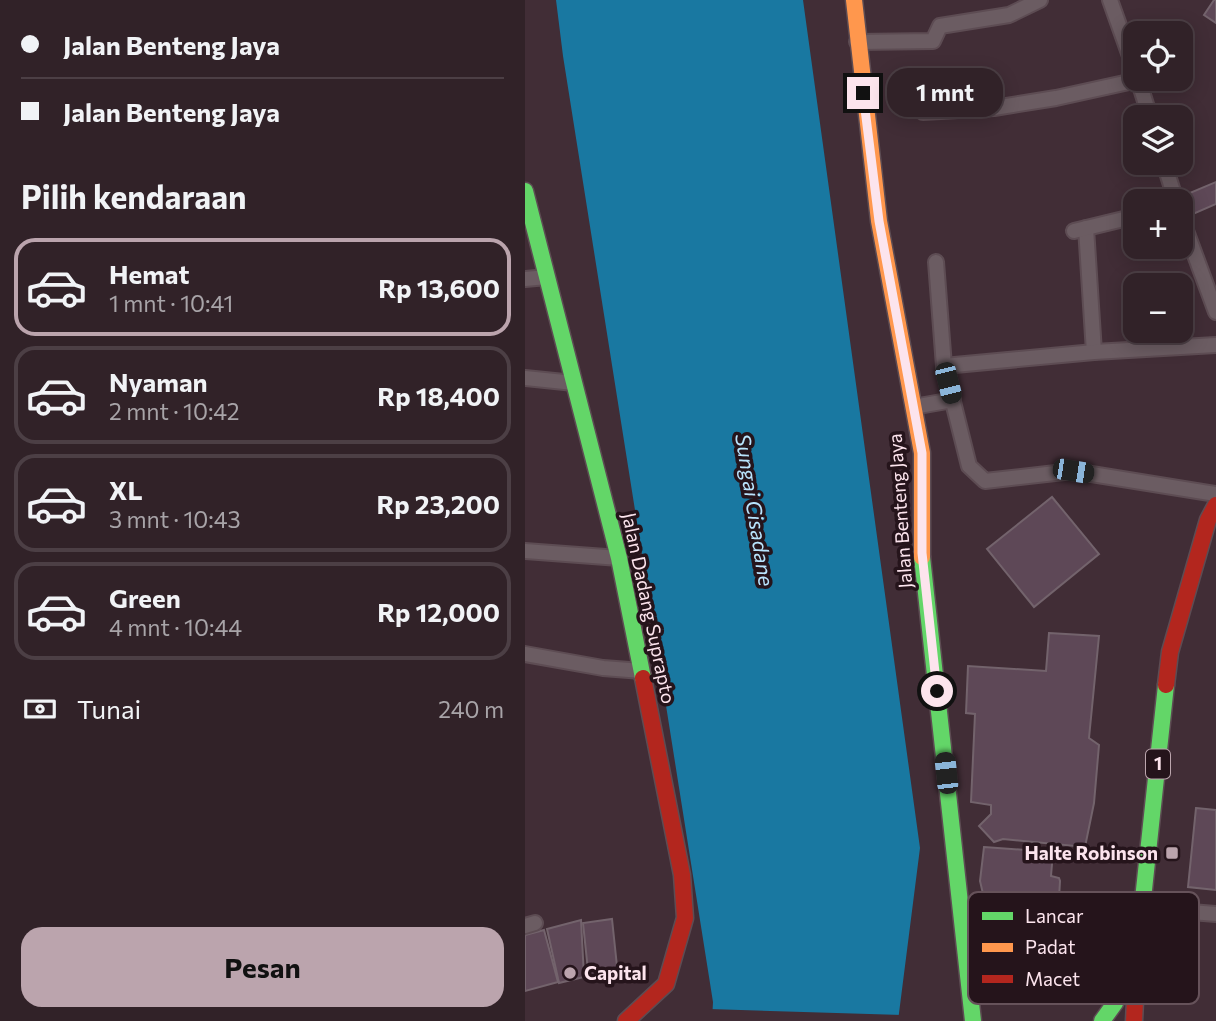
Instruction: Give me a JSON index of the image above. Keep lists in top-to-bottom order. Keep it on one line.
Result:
{"streets":{"main road":["Jalan Benteng Jaya","Jalan Dadang Suprapto","1"]},"water":["Sungai Cisadane"],"places":{"transit":["Halte Robinson"],"other":["Capital"]},"legend":["Lancar","Padat","Macet"],"page":{"banner":["Jalan Benteng Jaya","Jalan Benteng Jaya"],"map_buttons":["+","−"],"bubble":"1 mnt","heading":"Pilih kendaraan","list":[{"name":"Hemat","note":"1 mnt · 10:41","value":"Rp 13,600"},{"name":"Nyaman","note":"2 mnt · 10:42","value":"Rp 18,400"},{"name":"XL","note":"3 mnt · 10:43","value":"Rp 23,200"},{"name":"Green","note":"4 mnt · 10:44","value":"Rp 12,000"}],"pay":["Tunai","240 m"],"buttons":"Pesan"}}
